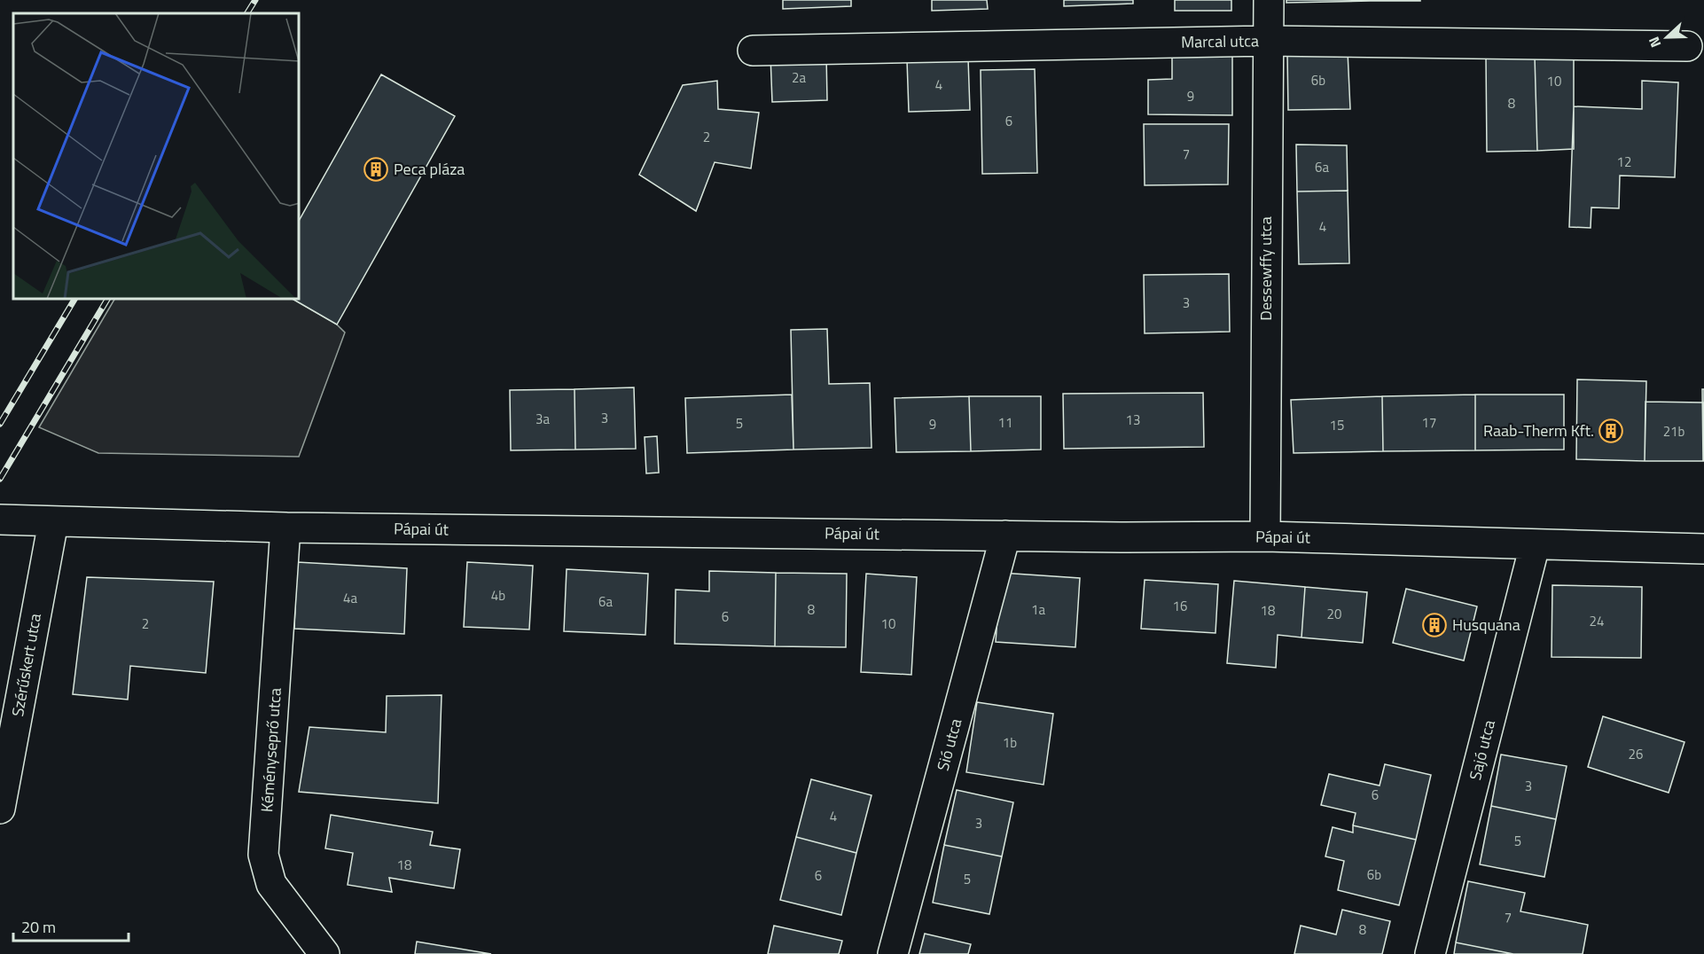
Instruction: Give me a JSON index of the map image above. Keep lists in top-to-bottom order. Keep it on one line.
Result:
{"streets":{"street":["Marcal utca","Dessewffy utca","Pápai út","Szérűskert utca","Sió utca","Kéményseprő utca","Sajó utca"]},"crossings":[["Marcal utca","Dessewffy utca"],["Dessewffy utca","Pápai út"],["Pápai út","Szérűskert utca"],["Pápai út","Sió utca"],["Pápai út","Kéményseprő utca"],["Pápai út","Sajó utca"]],"places":{"building":["Peca pláza","Raab-Therm Kft.","Husquana"]},"house_numbers":["2a","6b","10","4","9","8","6","2","7","12","6a","4","3","3","3a","13","11","17","5","9","15","21b","4b","4a","6a","16","8","1a","18","20","6","24","2","10","1b","26","3","6","4","3","5","18","6b","6","5","7","8"],"scale_bar":"20 m","north":"left"}
